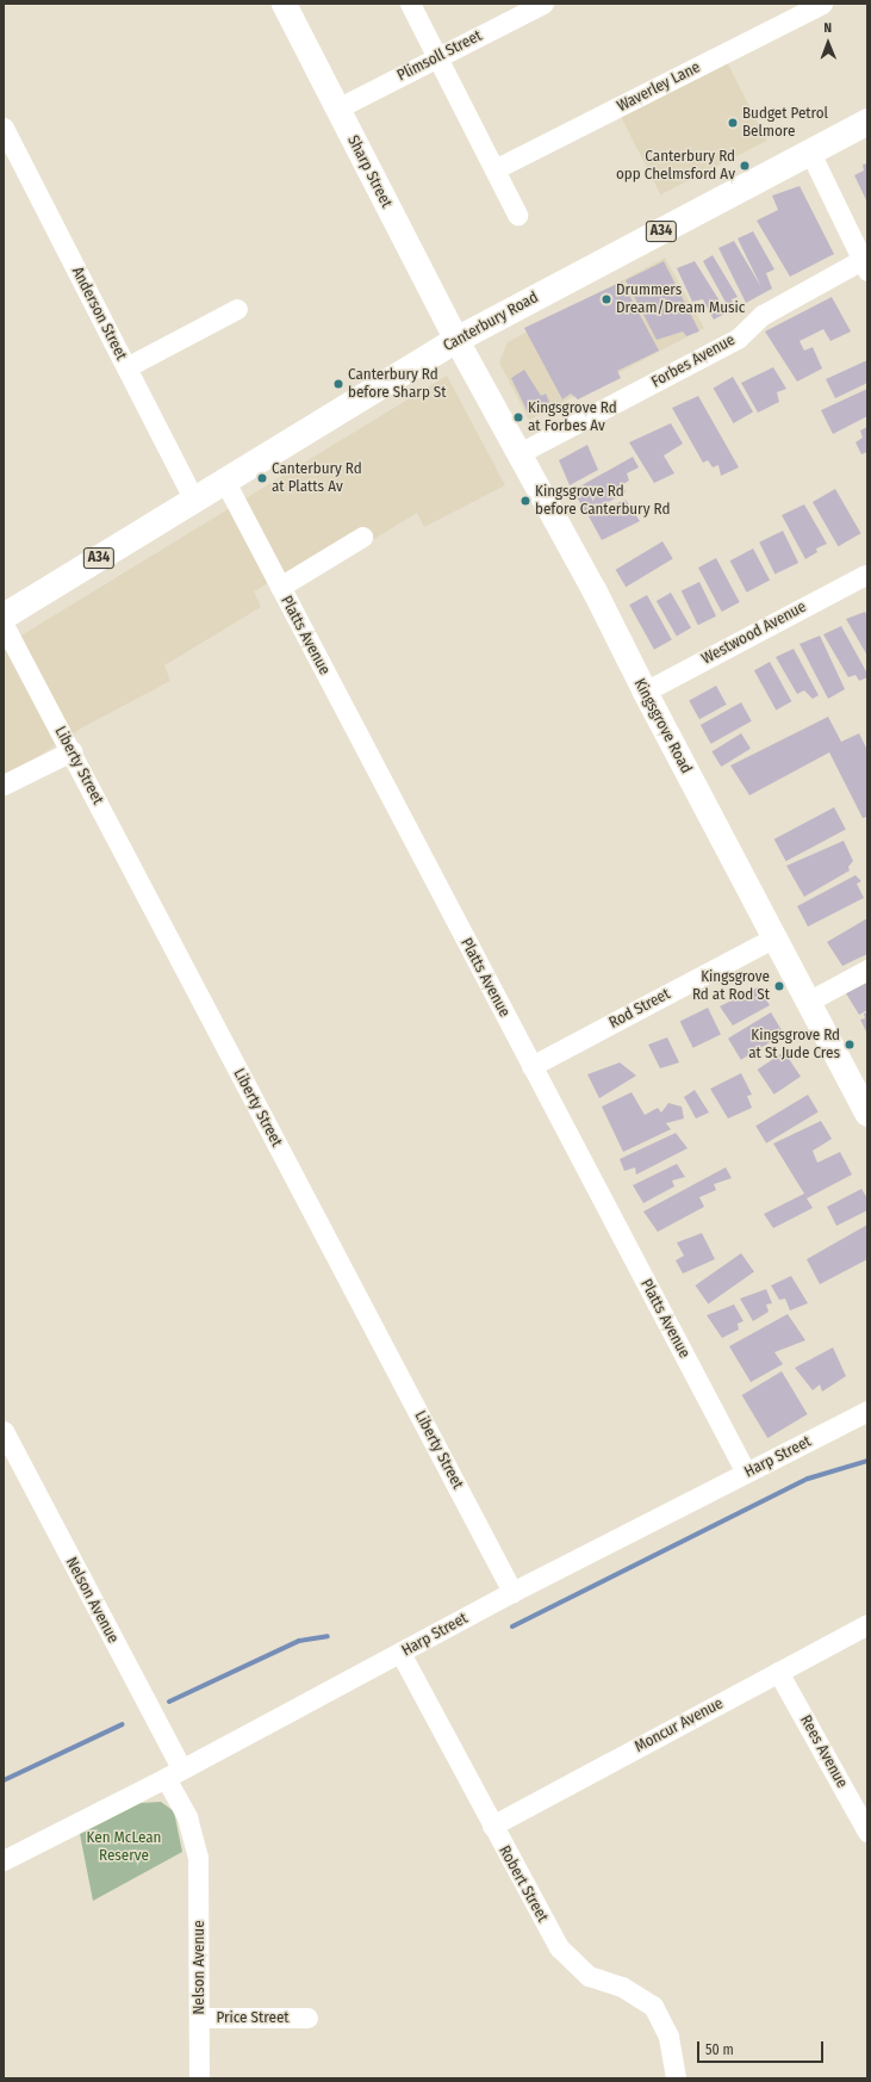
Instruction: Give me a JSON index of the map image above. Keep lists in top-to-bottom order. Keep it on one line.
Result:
{"streets":{"highway":["A34","Canterbury Road"],"main road":["Sharp Street","Kingsgrove Road"],"street":["Plimsoll Street","Waverley Lane","Anderson Street","Forbes Avenue","Westwood Avenue","Platts Avenue","Liberty Street","Rod Street","Harp Street","Nelson Avenue","Moncur Avenue","Rees Avenue","Robert Street","Price Street"]},"crossings":[["Plimsoll Street","Sharp Street"],["Sharp Street","Canterbury Road"],["Sharp Street","Kingsgrove Road"],["Anderson Street","Canterbury Road"],["Canterbury Road","Platts Avenue"],["Canterbury Road","Kingsgrove Road"],["Forbes Avenue","Kingsgrove Road"],["Westwood Avenue","Kingsgrove Road"],["Platts Avenue","Rod Street"],["Platts Avenue","Harp Street"],["Kingsgrove Road","Rod Street"],["Liberty Street","Harp Street"],["Harp Street","Nelson Avenue"],["Harp Street","Robert Street"],["Nelson Avenue","Price Street"],["Moncur Avenue","Rees Avenue"],["Moncur Avenue","Robert Street"]],"parks":["Ken McLean Reserve"],"places":["Budget Petrol Belmore","Canterbury Rd opp Chelmsford Av","Drummers Dream/Dream Music","Canterbury Rd before Sharp St","Kingsgrove Rd at Forbes Av","Canterbury Rd at Platts Av","Kingsgrove Rd before Canterbury Rd","Kingsgrove Rd at Rod St","Kingsgrove Rd at St Jude Cres"],"scale_bar":"50 m","north":"top"}
